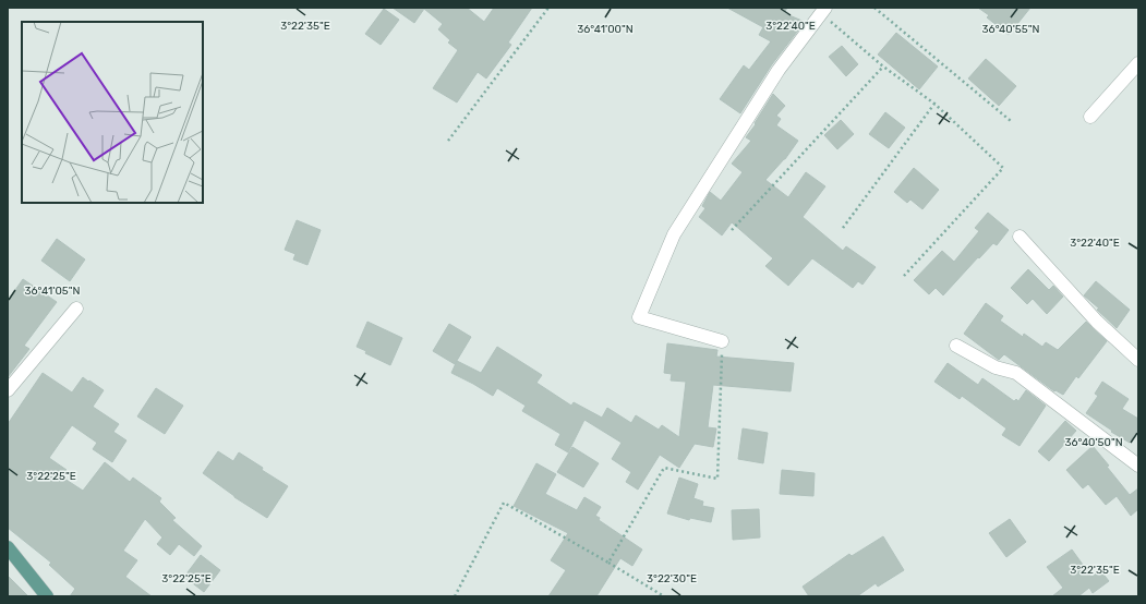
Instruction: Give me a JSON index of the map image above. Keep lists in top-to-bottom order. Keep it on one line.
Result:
{"coordinates":["3°22'35\"E","3°22'40\"E","36°41'00\"N","36°40'55\"N","36°41'05\"N","36°40'50\"N","3°22'25\"E","3°22'30\"E"]}
